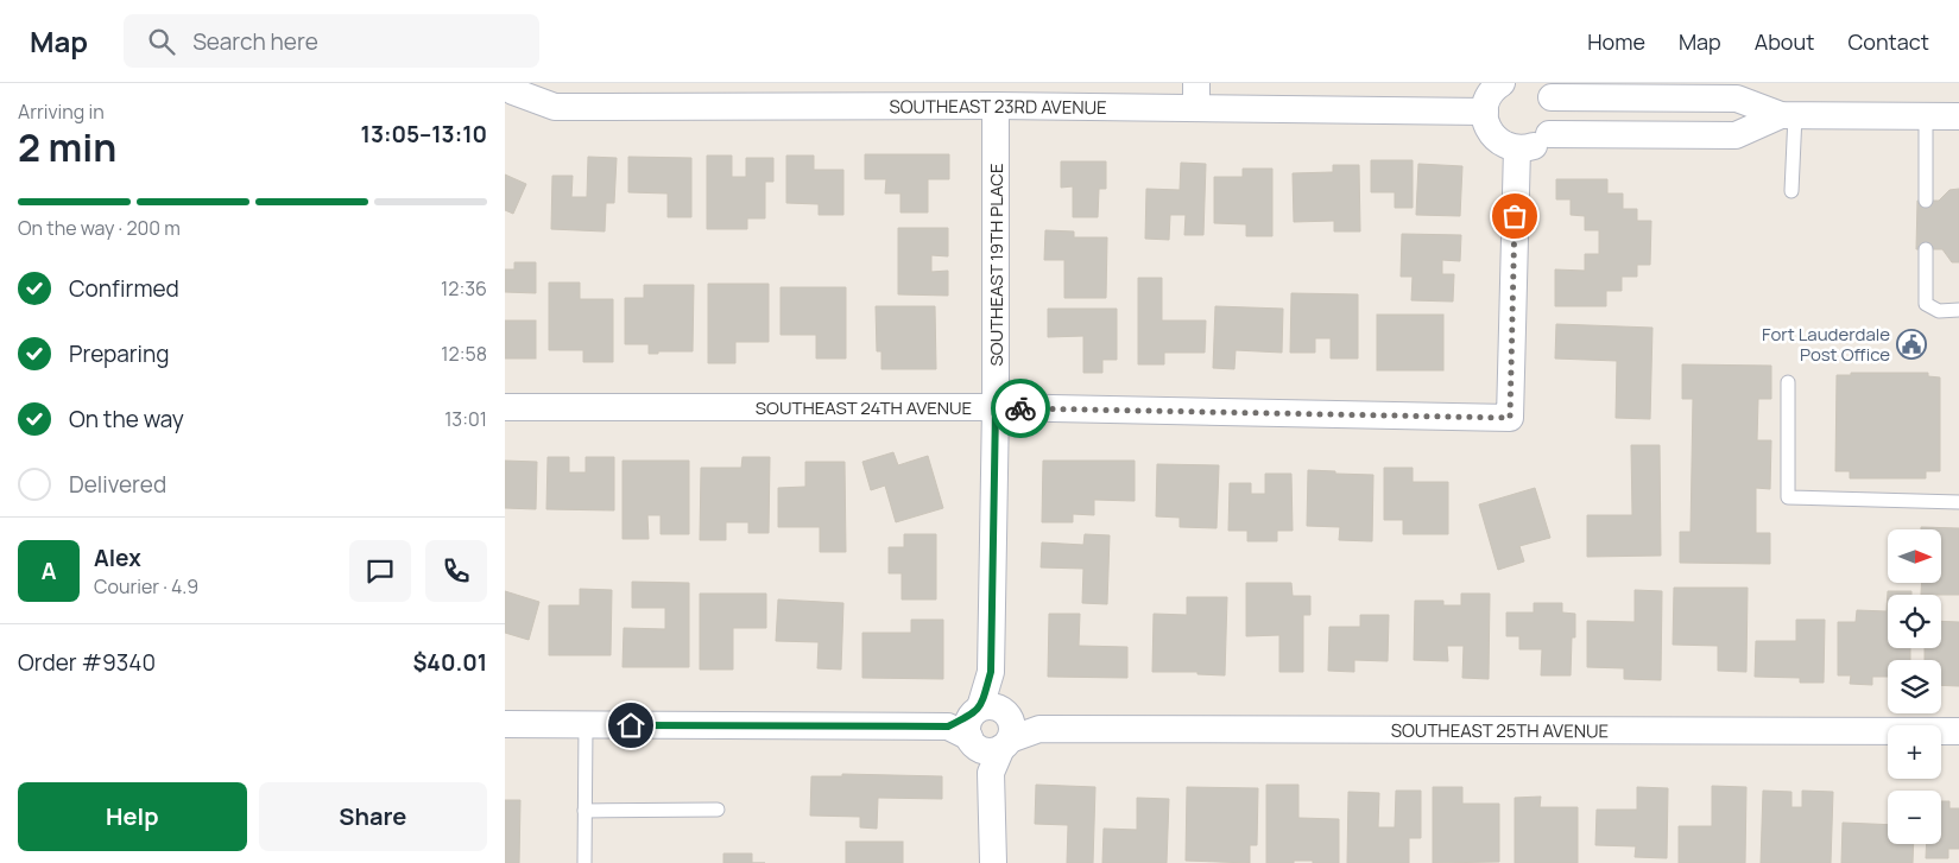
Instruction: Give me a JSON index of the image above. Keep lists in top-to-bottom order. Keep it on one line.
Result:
{"streets":{"street":["SOUTHEAST 23RD AVENUE","SOUTHEAST 19TH PLACE","SOUTHEAST 24TH AVENUE","SOUTHEAST 25TH AVENUE"]},"crossings":[["SOUTHEAST 23RD AVENUE","SOUTHEAST 19TH PLACE"],["SOUTHEAST 19TH PLACE","SOUTHEAST 24TH AVENUE"],["SOUTHEAST 19TH PLACE","SOUTHEAST 25TH AVENUE"]],"places":{"public building":["Fort Lauderdale Post Office"]},"north":"right","page":{"header":"Map","search":"Search here","nav":["Home","Map","About","Contact"],"heading":["2 min","Arriving in","13:05–13:10"],"panel":["Alex","Courier · 4.9","Order #9340","$40.01"],"bar":"On the way · 200 m","list":[["Confirmed","12:36"],["Preparing","12:58"],["On the way","13:01"],"Delivered"],"map_buttons":["+","−"],"round":"A","buttons":["Help","Share"]}}
